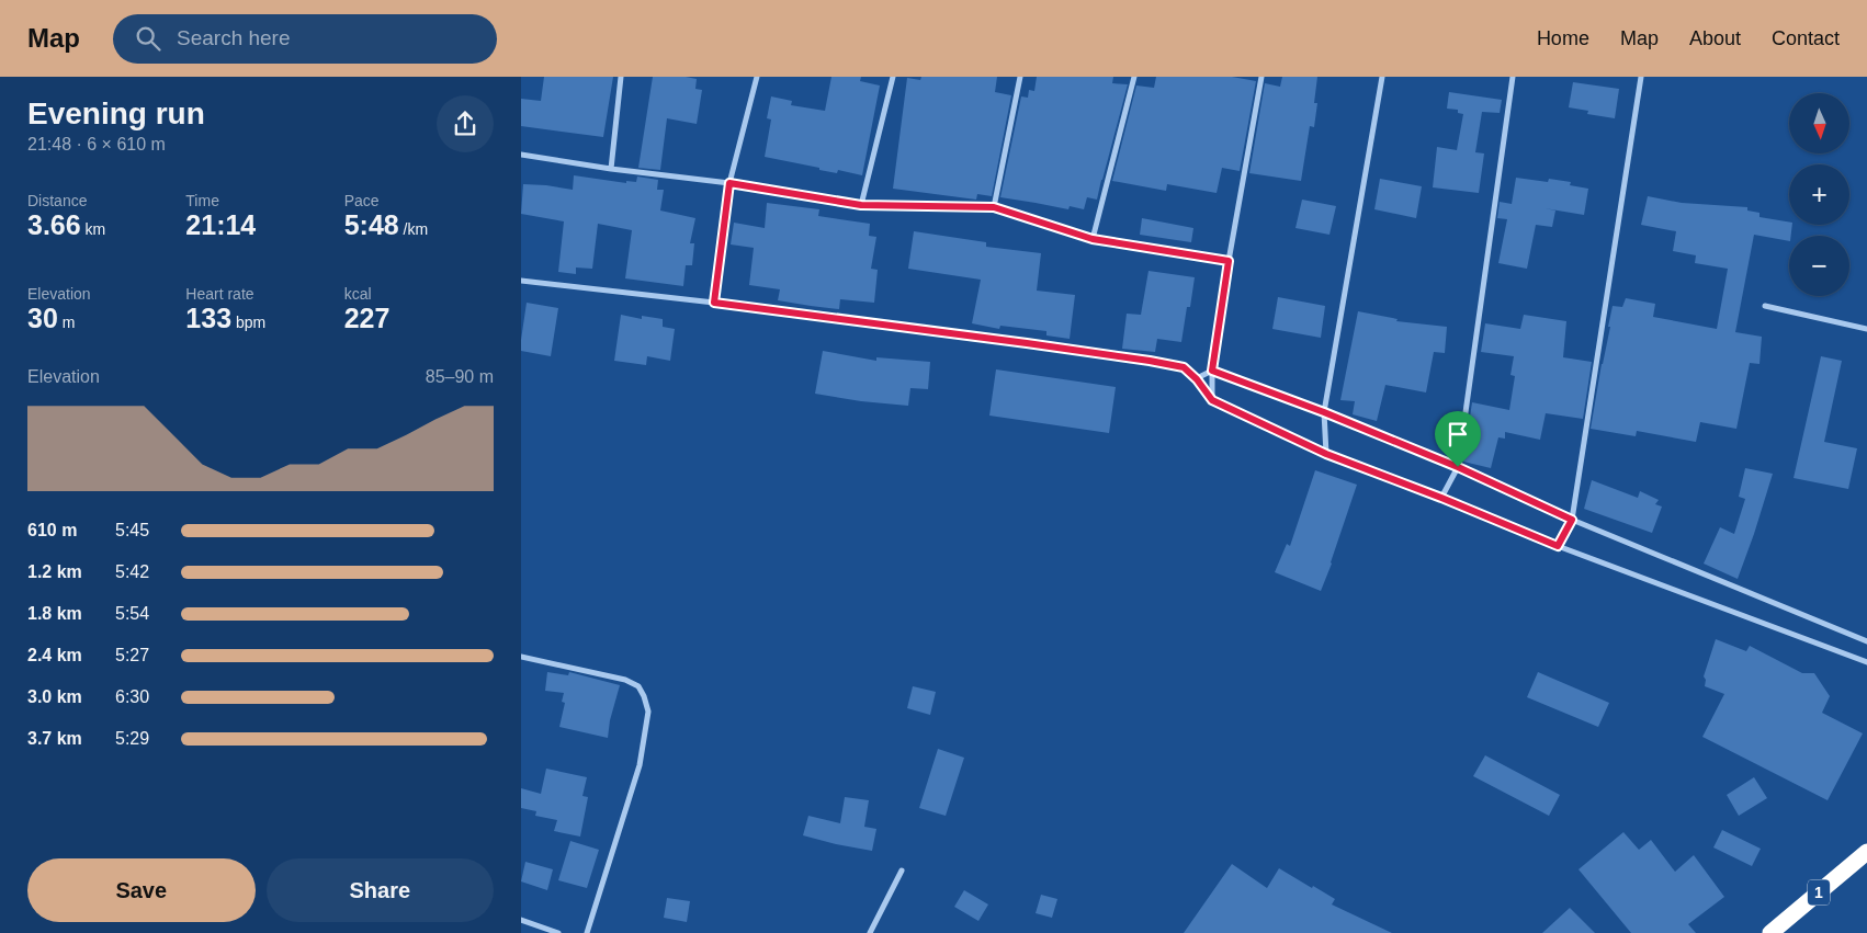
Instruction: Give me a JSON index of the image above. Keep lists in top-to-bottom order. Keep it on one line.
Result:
{"streets":{"highway":["1"]},"north":"bottom","page":{"header":"Map","search":"Search here","nav":["Home","Map","About","Contact"],"heading":["Evening run","21:48 · 6 × 610 m"],"map_buttons":["+","−"],"stats":[["Distance","3.66 km"],["Time","21:14"],["Pace","5:48 /km"],["Elevation","30 m"],["Heart rate","133 bpm"],["kcal","227"]],"chart":["Elevation","85–90 m"],"list":[{"name":"610 m","note":"5:45"},{"name":"1.2 km","note":"5:42"},{"name":"1.8 km","note":"5:54"},{"name":"2.4 km","note":"5:27"},{"name":"3.0 km","note":"6:30"},{"name":"3.7 km","note":"5:29"}],"buttons":["Save","Share"]}}
